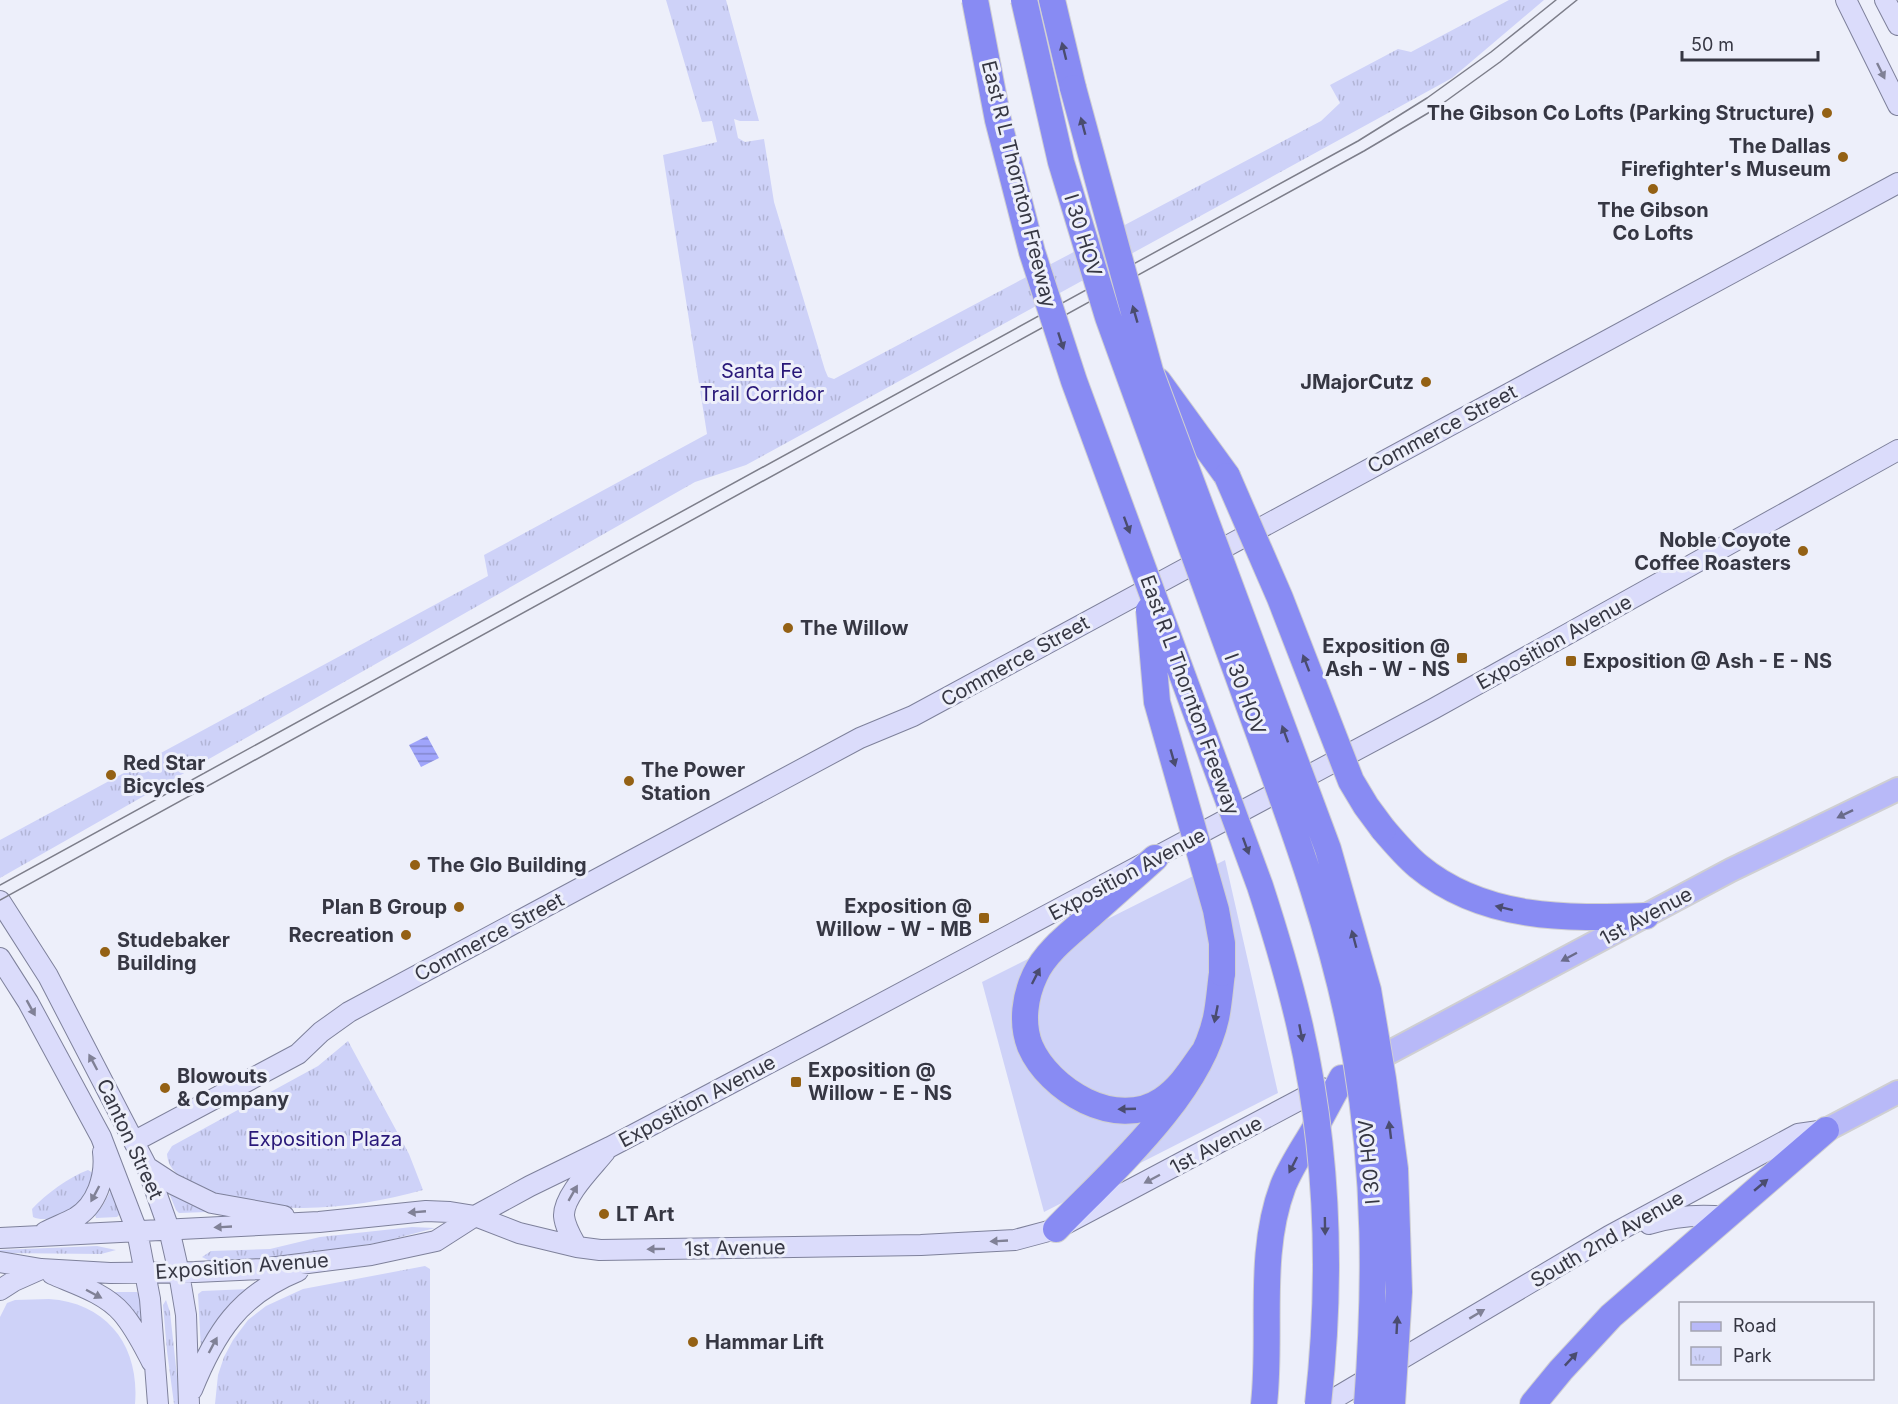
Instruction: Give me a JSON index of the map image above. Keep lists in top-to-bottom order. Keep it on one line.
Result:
{"streets":{"highway":["East R L Thornton Freeway","I 30 HOV"],"main road":["Commerce Street","Exposition Avenue","1st Avenue","Canton Street","South 2nd Avenue"]},"crossings":[["Commerce Street","Canton Street"],["Exposition Avenue","1st Avenue"],["Exposition Avenue","Canton Street"]],"one_way":["1st Avenue","South 2nd Avenue"],"parks":["Santa Fe Trail Corridor","Exposition Plaza"],"places":{"other":["The Gibson Co Lofts (Parking Structure)","The Dallas Firefighter's Museum","The Gibson Co Lofts","JMajorCutz","Noble Coyote Coffee Roasters","The Willow","Red Star Bicycles","The Power Station","The Glo Building","Plan B Group","Recreation","Studebaker Building","Blowouts & Company","LT Art","Hammar Lift"],"transit":["Exposition @ Ash - W - NS","Exposition @ Ash - E - NS","Exposition @ Willow - W - MB","Exposition @ Willow - E - NS"]},"legend":["Road","Park"],"scale_bar":"50 m"}
